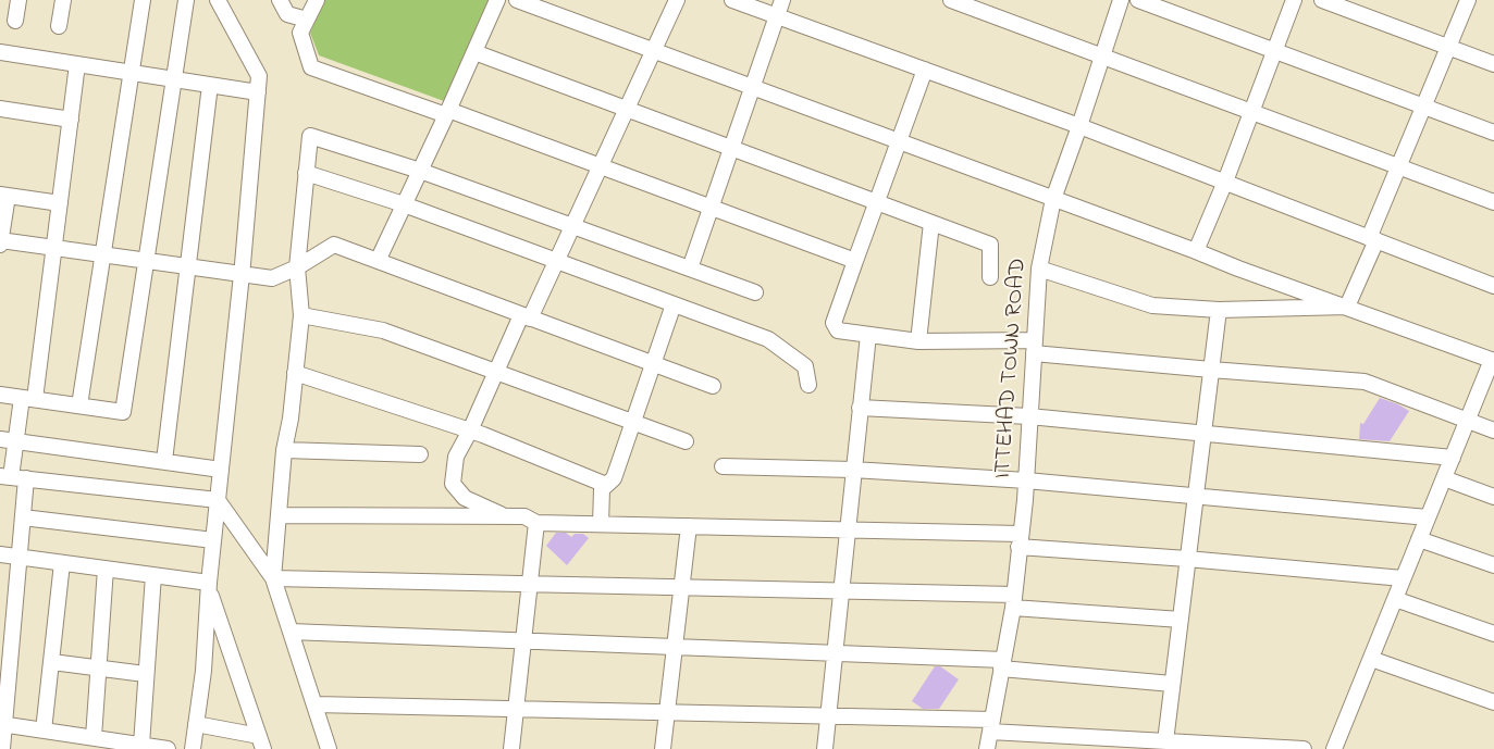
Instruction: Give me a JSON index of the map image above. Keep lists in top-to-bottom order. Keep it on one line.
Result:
{"streets":{"street":["ITTEHAD TOWN ROAD"]}}
